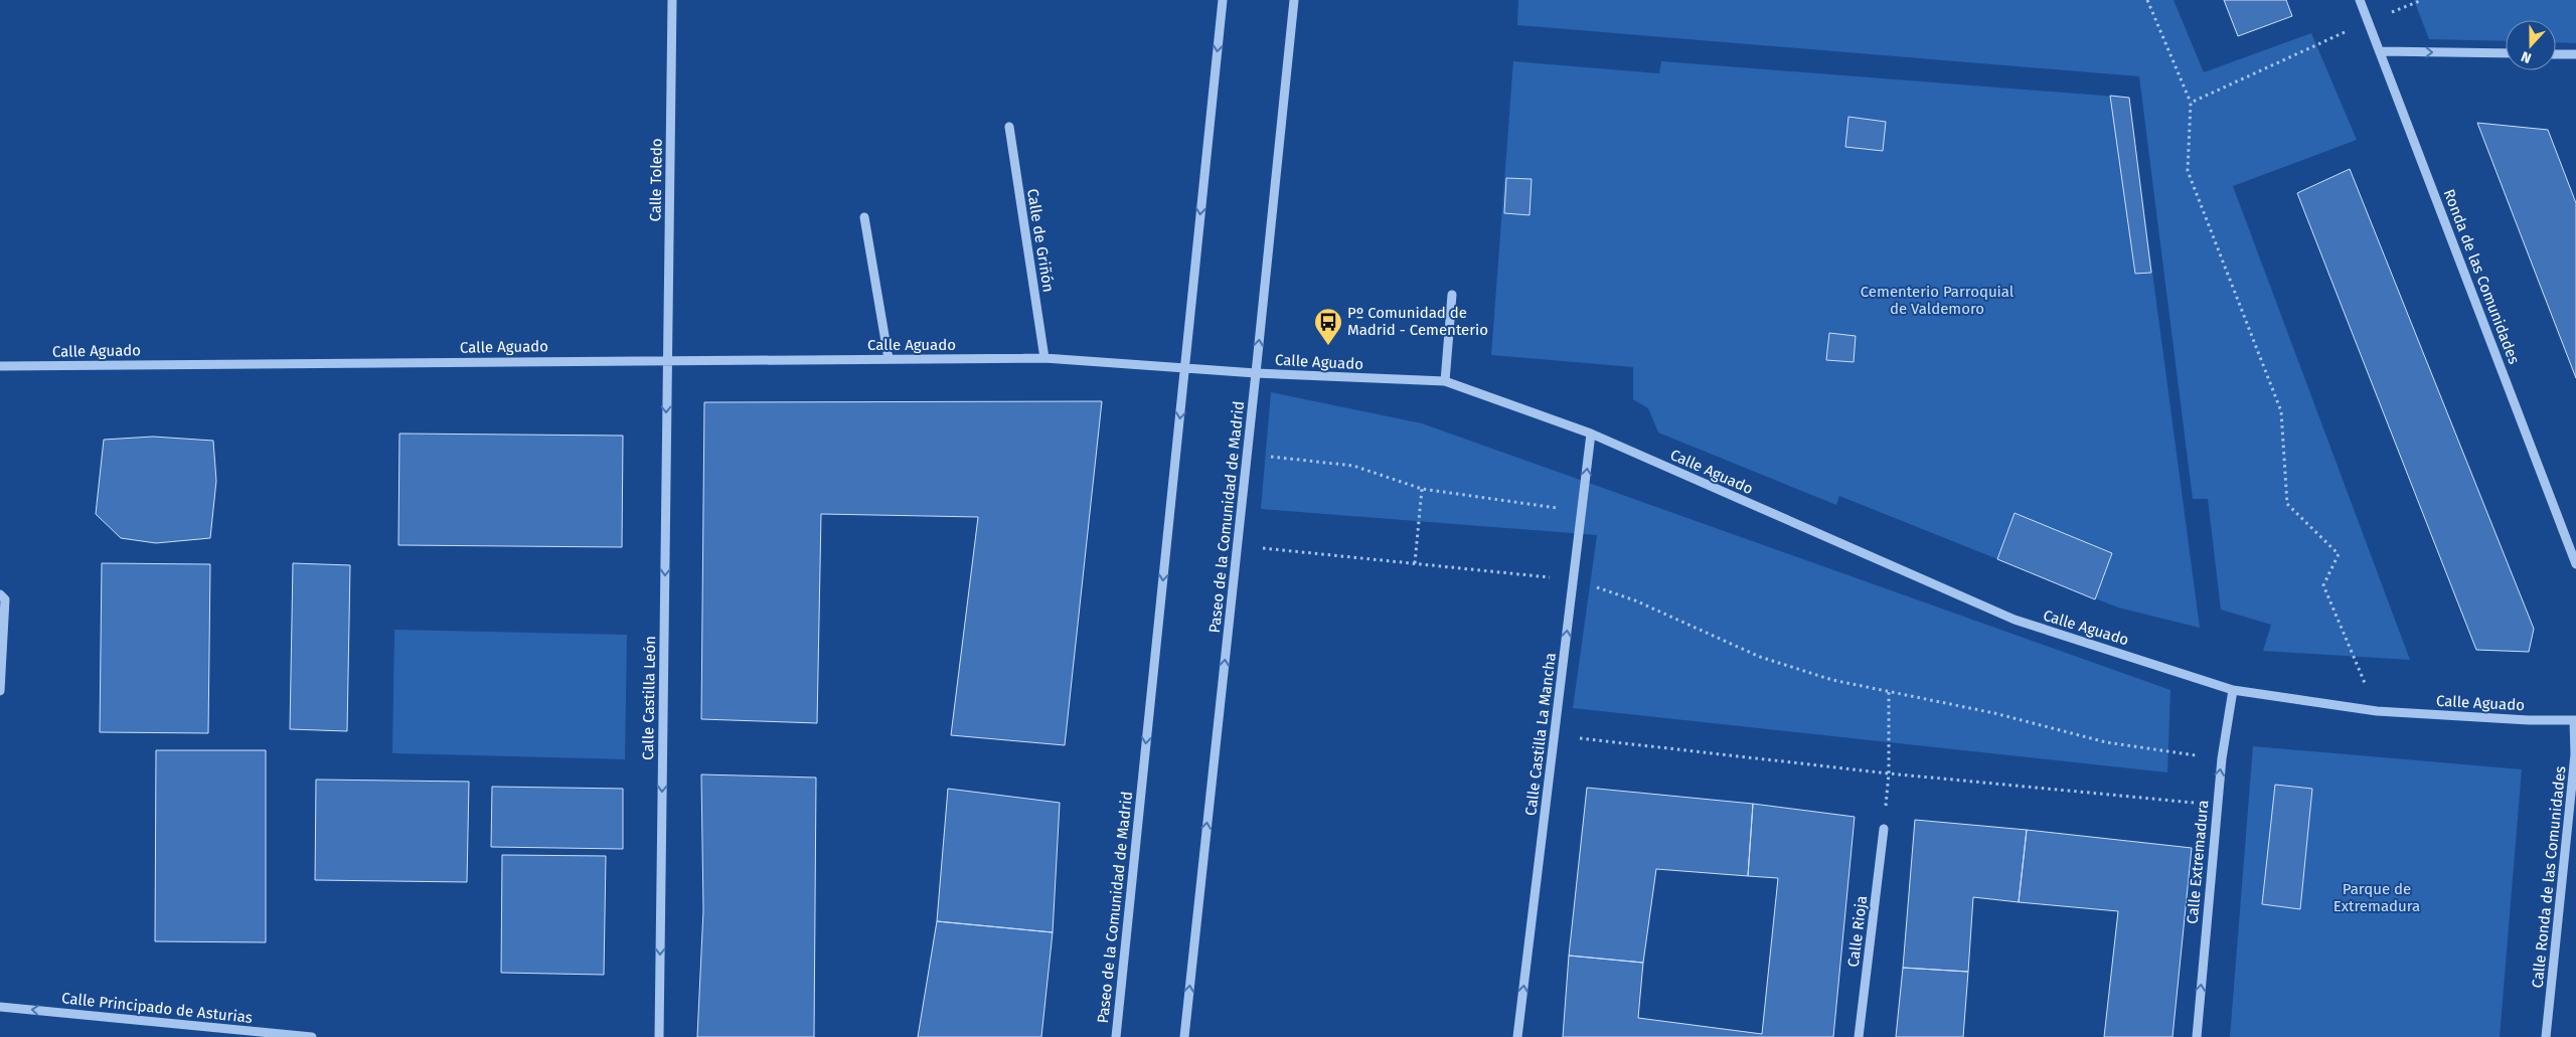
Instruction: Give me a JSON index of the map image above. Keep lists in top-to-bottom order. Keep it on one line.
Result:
{"streets":{"street":["Calle Toledo","Calle de Griñón","Ronda de las Comunidades","Calle Aguado","Paseo de la Comunidad de Madrid","Calle Castilla León","Calle Castilla La Mancha","Calle Extremadura","Calle Ronda de las Comunidades","Calle Rioja","Calle Principado de Asturias"]},"crossings":[["Calle Toledo","Calle Aguado"],["Calle Toledo","Calle Castilla León"],["Calle de Griñón","Calle Aguado"],["Calle Aguado","Paseo de la Comunidad de Madrid"],["Calle Aguado","Calle Castilla León"],["Calle Aguado","Calle Castilla La Mancha"],["Calle Aguado","Calle Extremadura"],["Calle Aguado","Calle Ronda de las Comunidades"]],"one_way":["Calle Castilla León","Calle Castilla La Mancha","Calle Extremadura","Calle Principado de Asturias"],"parks":["Cementerio Parroquial de Valdemoro","Parque de Extremadura"],"places":{"bus stop":["Pº Comunidad de Madrid - Cementerio"]},"north":"bottom"}
